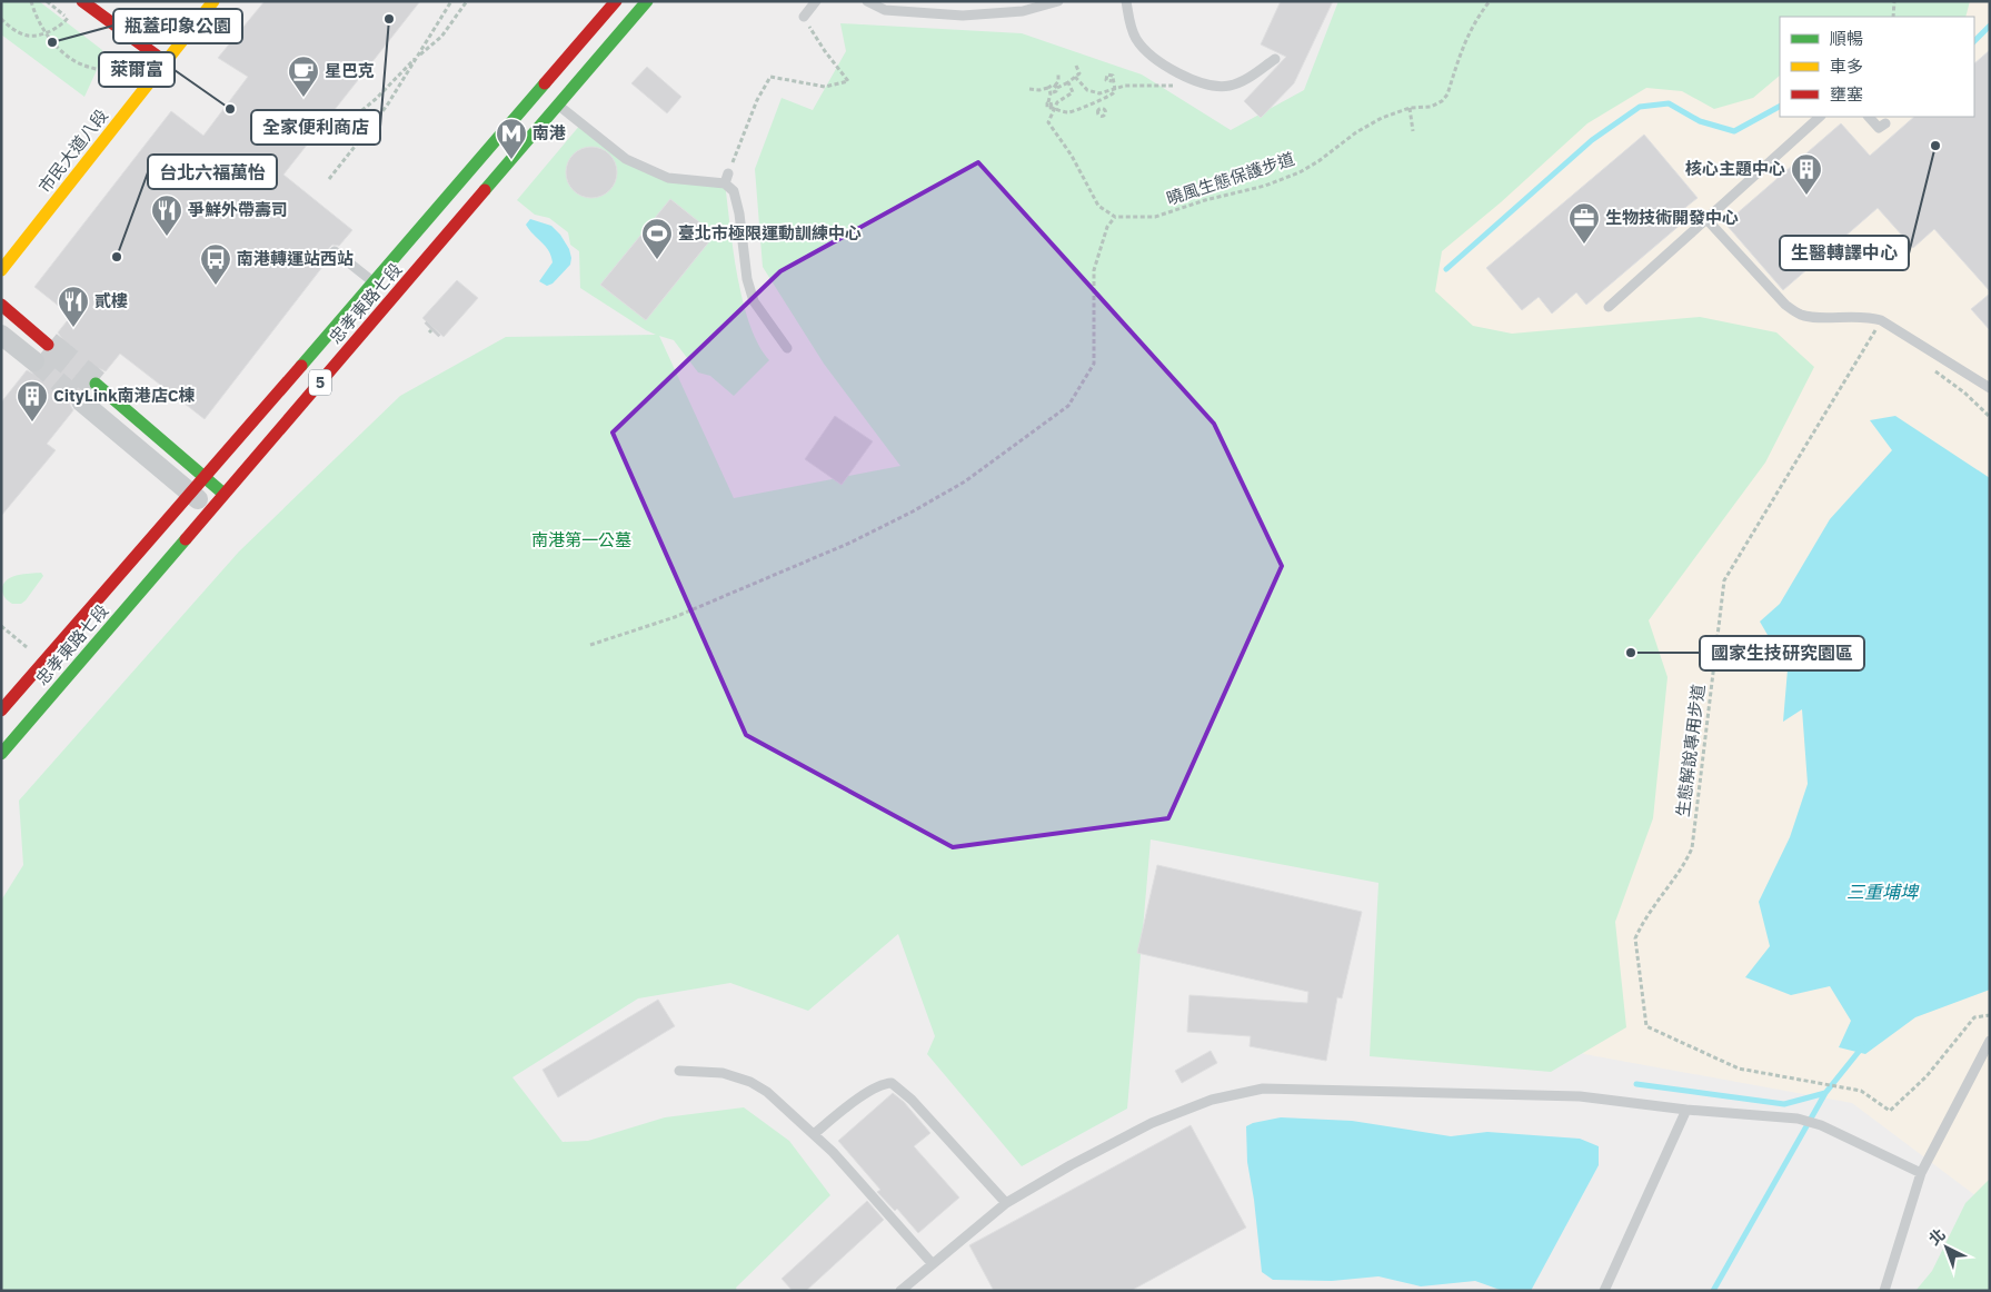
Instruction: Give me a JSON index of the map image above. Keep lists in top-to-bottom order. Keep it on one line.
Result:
{"streets":{"main road":["市民大道八段","忠孝東路七段","5"],"path":["曉風生態保護步道","生態解說專用步道"]},"water":["三重埔埤"],"parks":["南港第一公墓"],"places":{"other":["全家便利商店","瓶蓋印象公園","萊爾富","生醫轉譯中心","台北六福萬怡","國家生技研究園區"],"cafe":["星巴克"],"metro station":["南港"],"building":["核心主題中心","CityLink南港店C棟"],"restaurant":["爭鮮外帶壽司","貳樓"],"office":["生物技術開發中心"],"sports":["臺北市極限運動訓練中心"],"bus stop":["南港轉運站西站"]},"legend":["順暢","車多","壅塞"],"north":"top left"}
